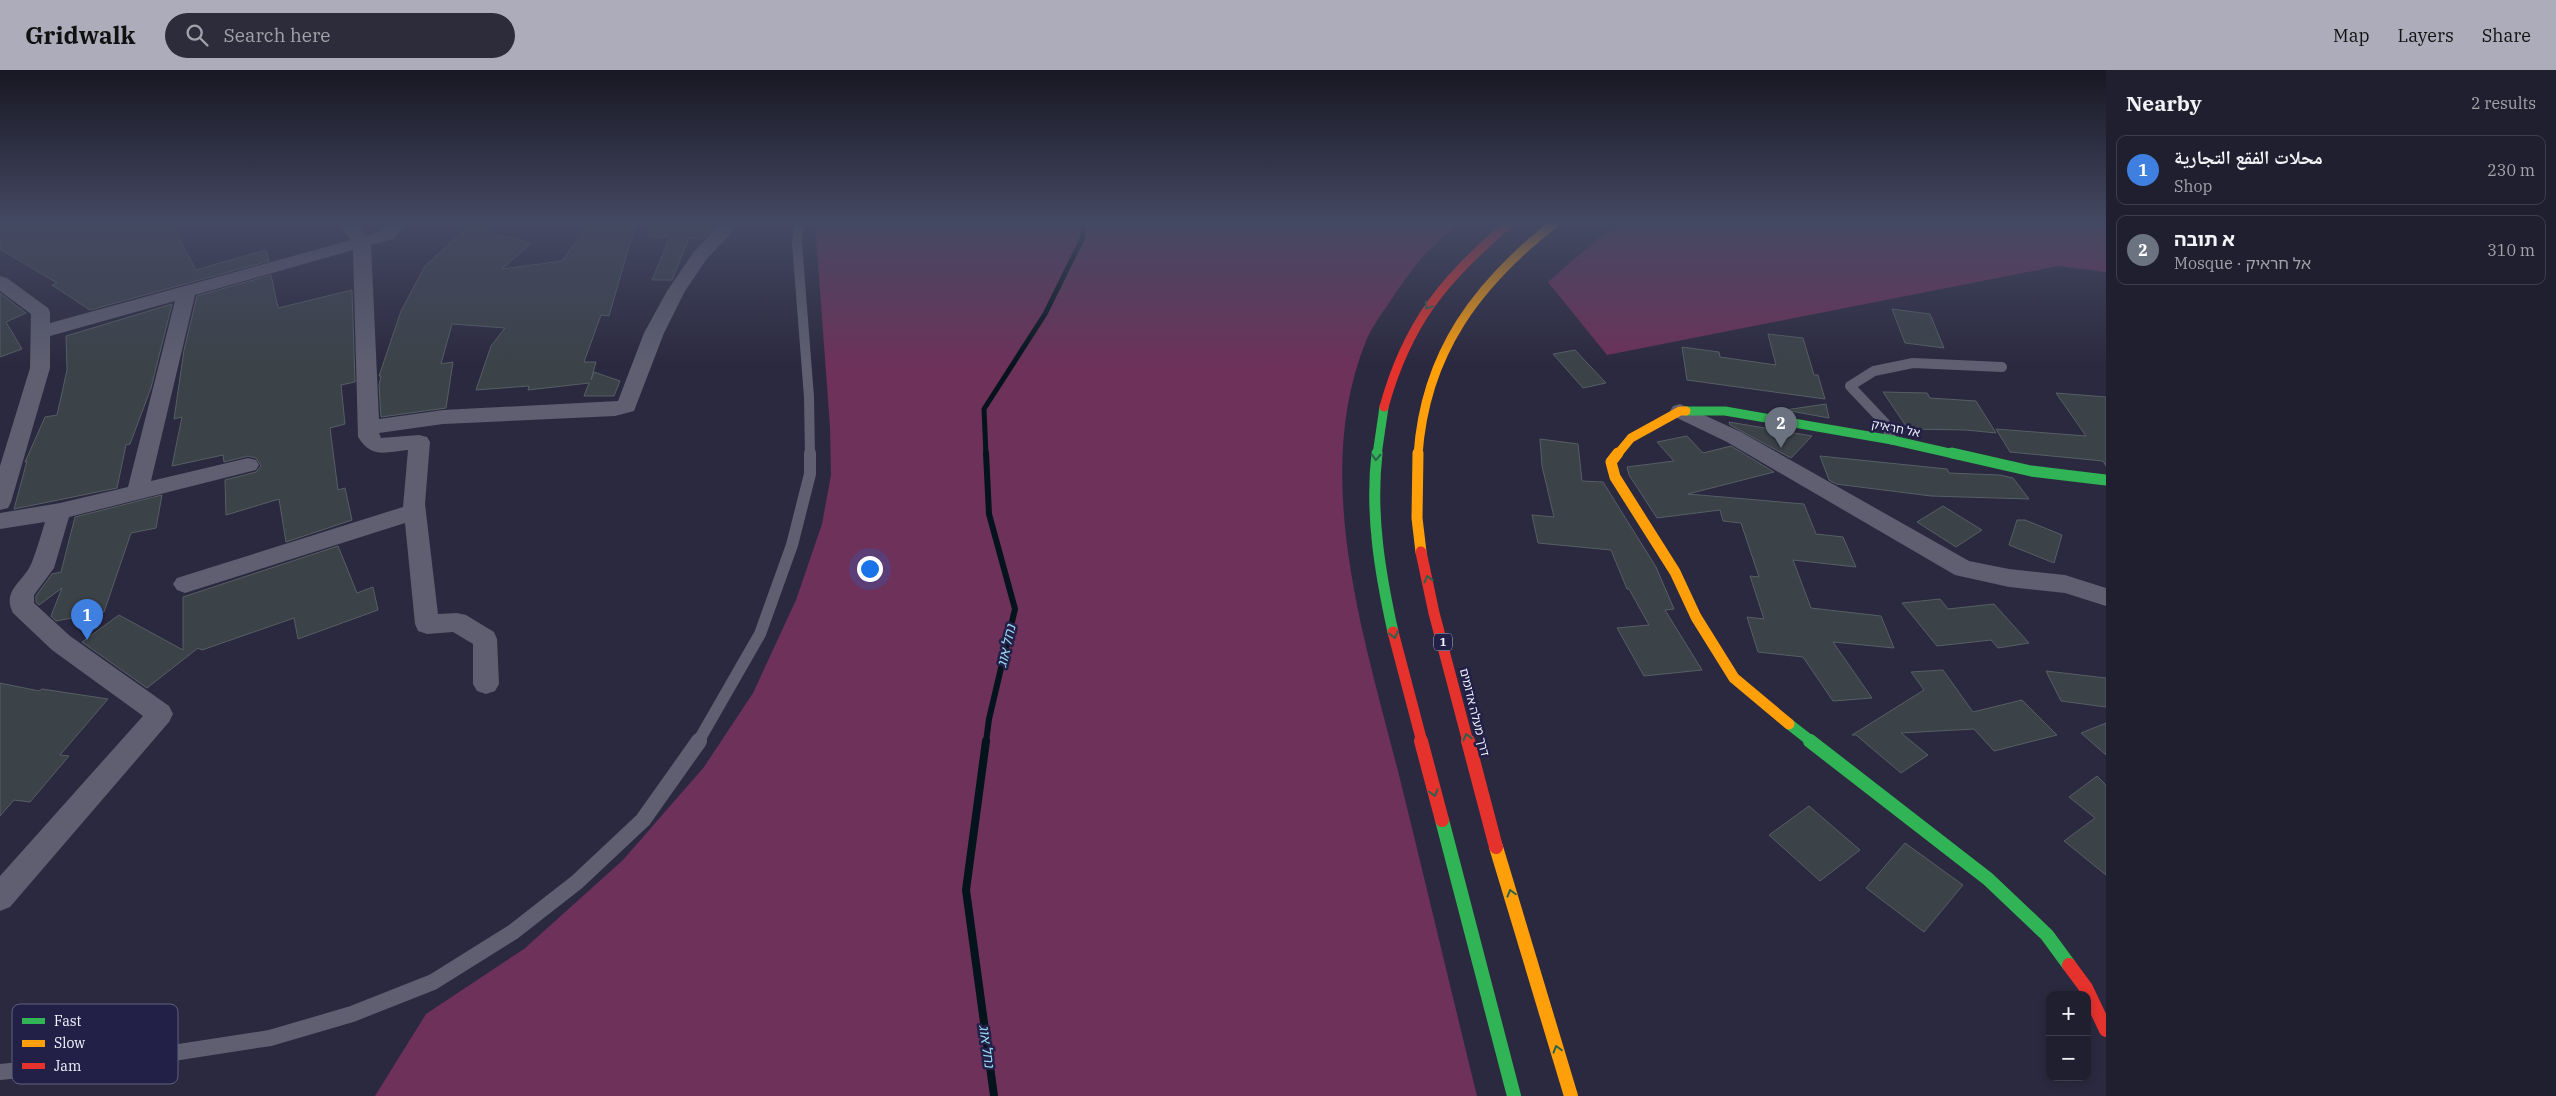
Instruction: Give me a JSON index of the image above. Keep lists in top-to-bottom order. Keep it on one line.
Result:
{"streets":{"main road":["אל חראיק","1","דרך מעלה אדומים"]},"water":["נחל אוג"],"legend":["Fast","Slow","Jam"],"page":{"header":"Gridwalk","search":"Search here","nav":["Map","Layers","Share"],"heading":["Nearby","2 results"],"list":[{"mark":"1","name":"محلات الفقع التجارية","note":"Shop","value":"230 m"},{"mark":"2","name":"א תובה","note":"Mosque · אל חראיק","value":"310 m"}],"pins":["2","1"],"map_buttons":["+","−"]}}
